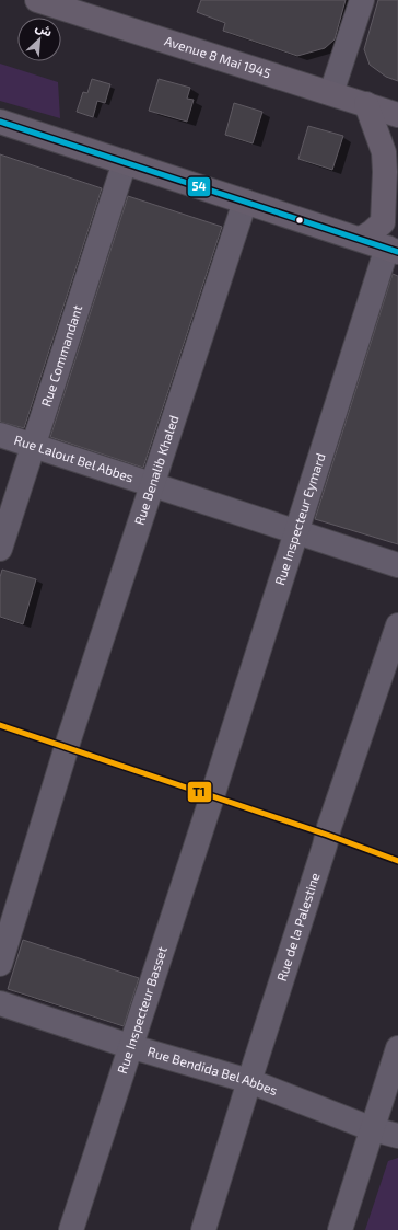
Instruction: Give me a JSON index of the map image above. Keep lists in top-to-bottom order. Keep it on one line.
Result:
{"streets":{"main road":["Avenue 8 Mai 1945"],"street":["Rue Commandant","Rue Lalout Bel Abbes","Rue Benalib Khaled","Rue Inspecteur Eymard","Rue de la Palestine","Rue Inspecteur Basset","Rue Bendida Bel Abbes"]},"crossings":[["Rue Commandant","Rue Lalout Bel Abbes"],["Rue Lalout Bel Abbes","Rue Benalib Khaled"],["Rue Lalout Bel Abbes","Rue Inspecteur Eymard"],["Rue Inspecteur Eymard","Rue Inspecteur Basset"],["Rue de la Palestine","Rue Bendida Bel Abbes"],["Rue Inspecteur Basset","Rue Bendida Bel Abbes"]],"lines":["transit line 54","transit line T1"],"north":"top right"}
